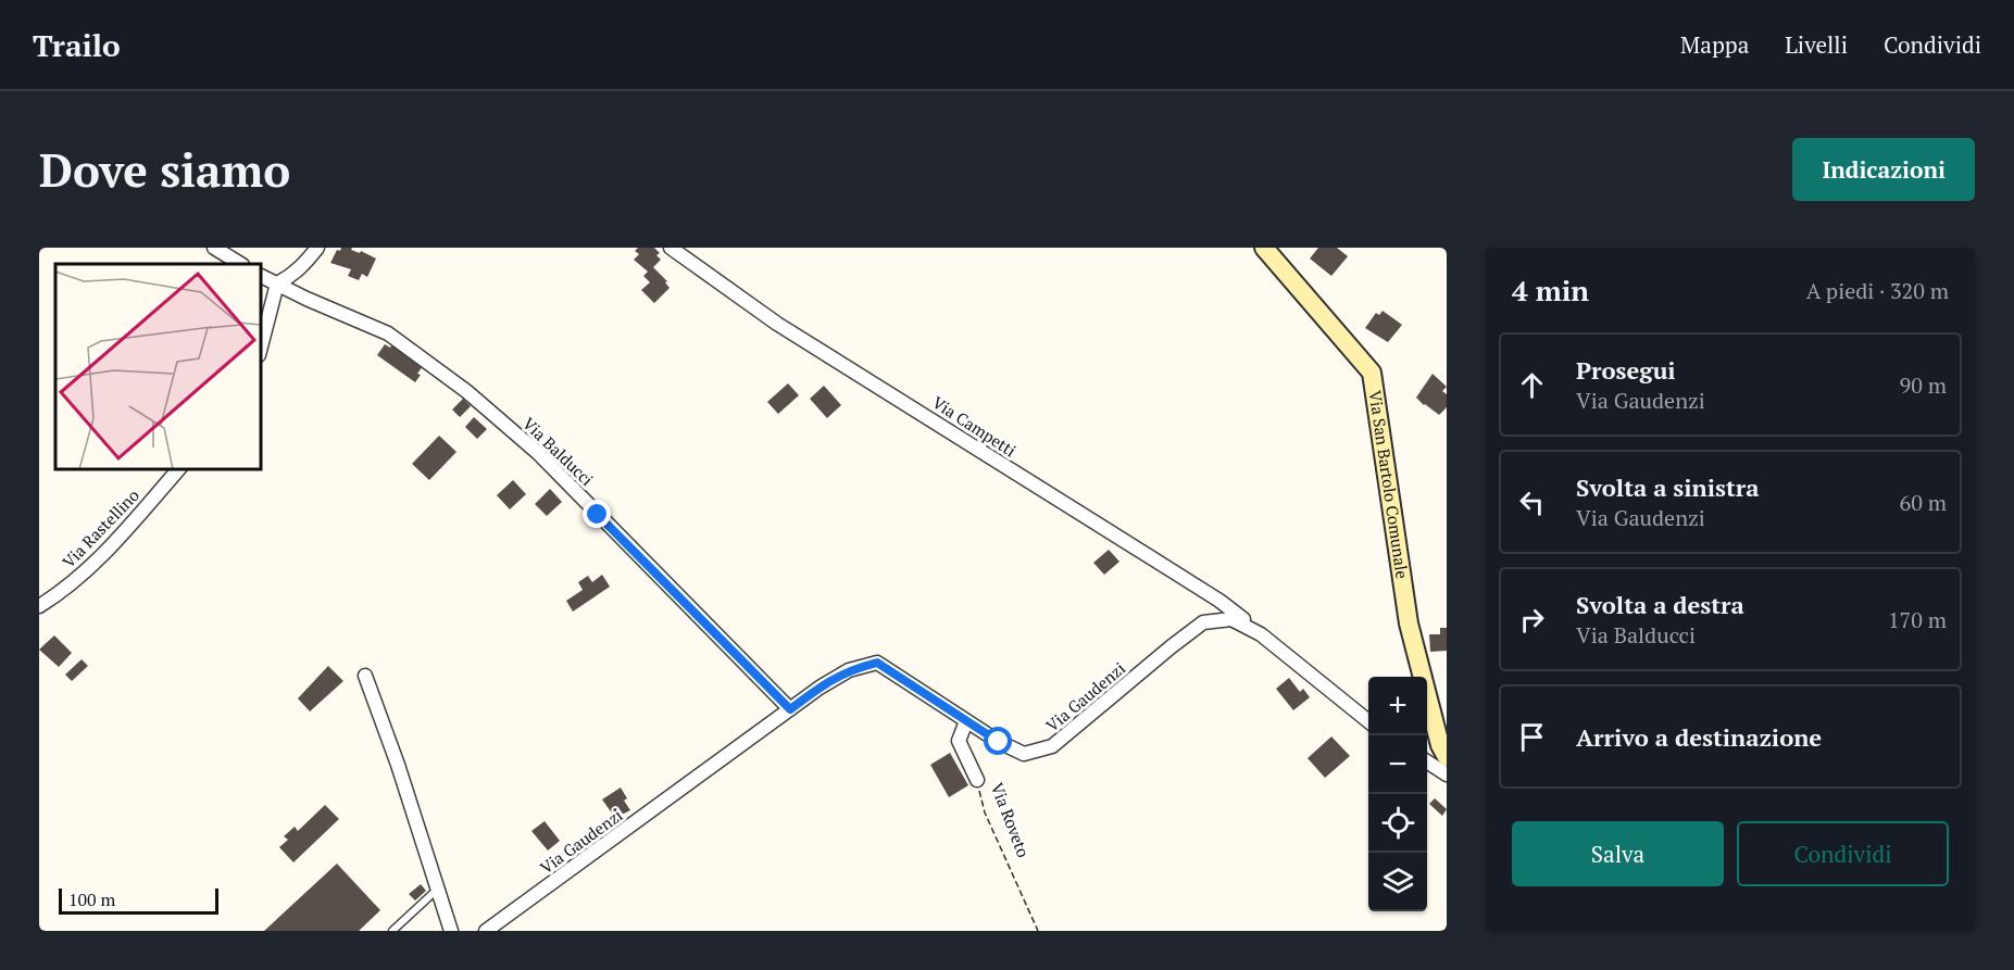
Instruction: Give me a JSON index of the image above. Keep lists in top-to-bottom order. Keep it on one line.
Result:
{"streets":{"street":["Via Campetti","Via Balducci","Via San Bartolo Comunale","Via Rastellino","Via Gaudenzi","Via Roveto"]},"crossings":[["Via Campetti","Via Gaudenzi"],["Via Balducci","Via Gaudenzi"],["Via Gaudenzi","Via Roveto"]],"scale_bar":"100 m","page":{"header":"Trailo","nav":["Mappa","Livelli","Condividi"],"buttons":["Indicazioni",["Salva","Condividi"]],"title":"Dove siamo","heading":["4 min","A piedi · 320 m"],"list":[["Prosegui","Via Gaudenzi","90 m"],["Svolta a sinistra","Via Gaudenzi","60 m"],["Svolta a destra","Via Balducci","170 m"],"Arrivo a destinazione"],"map_buttons":["+","−"],"scale":"100 m"}}
